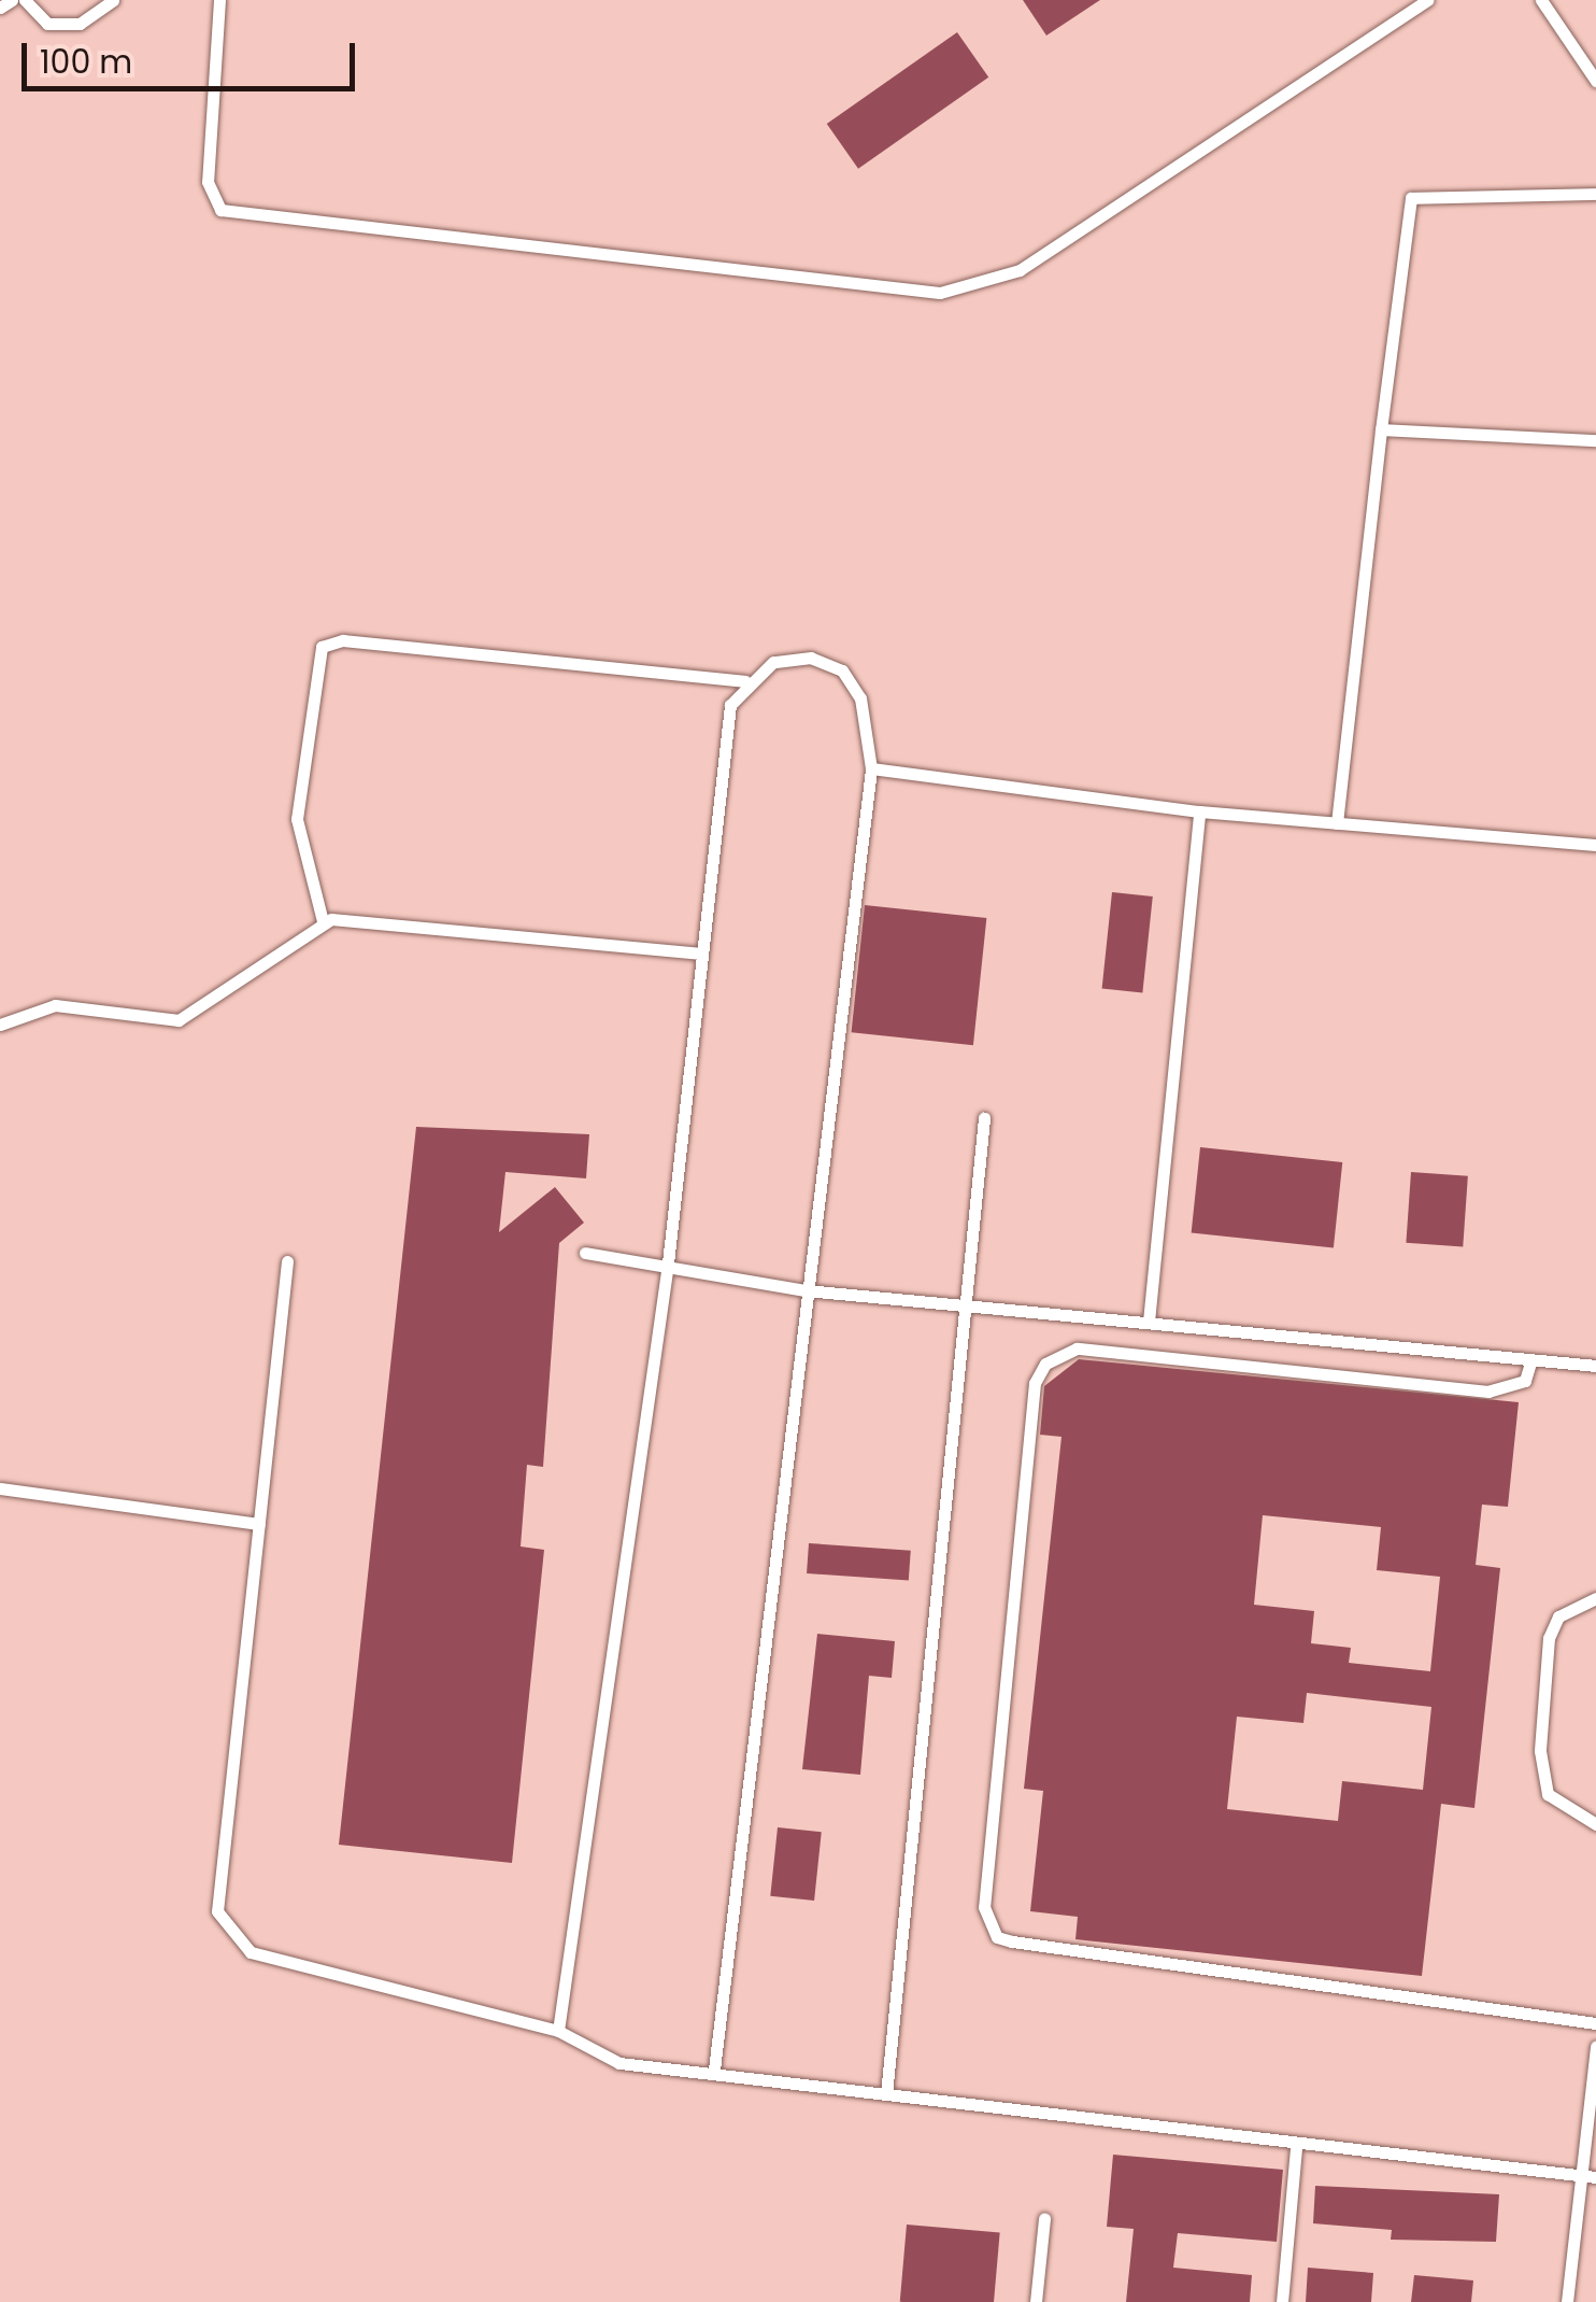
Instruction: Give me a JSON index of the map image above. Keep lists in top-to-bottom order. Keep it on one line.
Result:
{"scale_bar":"100 m"}
